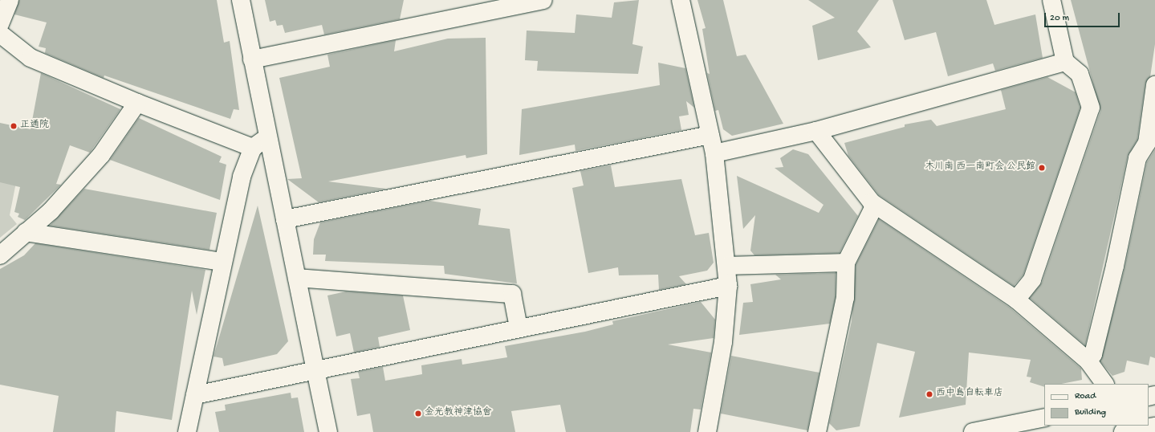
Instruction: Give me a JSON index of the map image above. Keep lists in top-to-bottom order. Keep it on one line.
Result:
{"places":["正通院","木川南 西一南町会 公民館","西中島自転車店","金光教神津協會"],"legend":["Road","Building"],"scale_bar":"20 m"}
